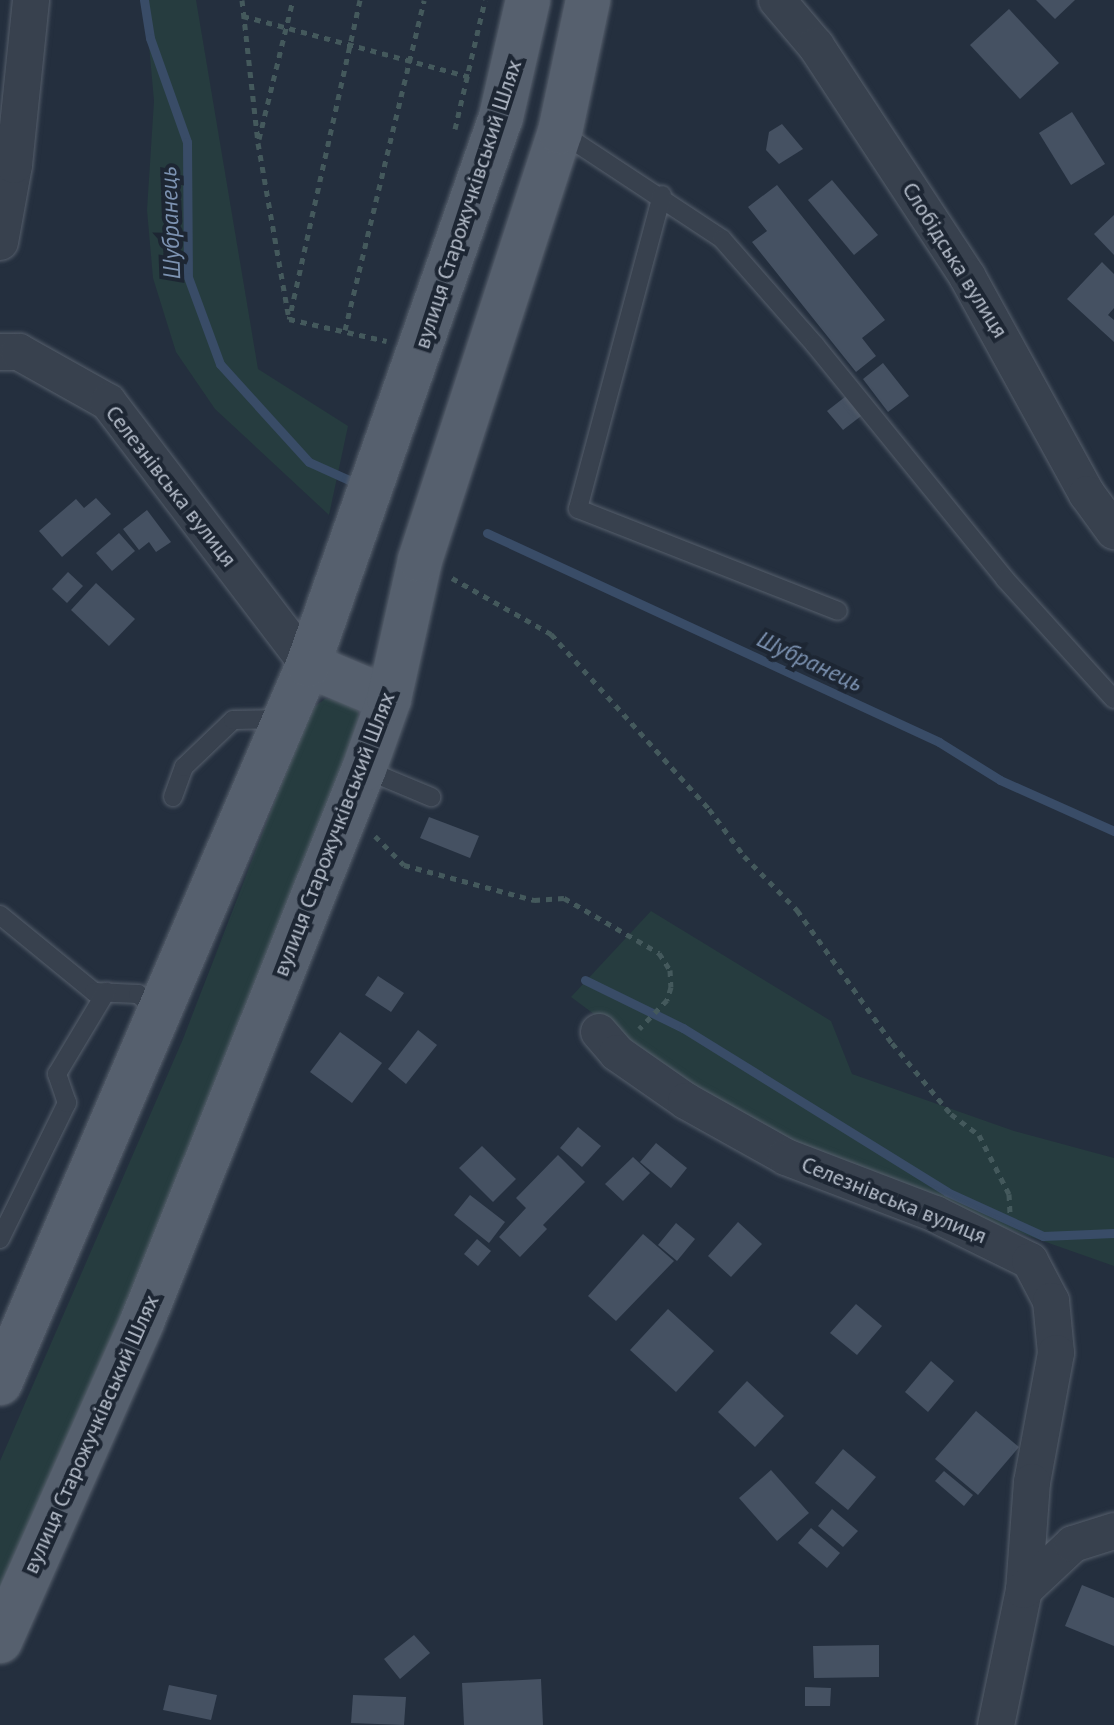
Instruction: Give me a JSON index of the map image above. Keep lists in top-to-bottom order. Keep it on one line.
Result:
{"streets":{"main road":["вулиця Старожучківський Шлях"],"street":["Слобідська вулиця","Селезнівська вулиця"]},"crossings":[["вулиця Старожучківський Шлях","Селезнівська вулиця"]],"water":["Шубранець"]}
